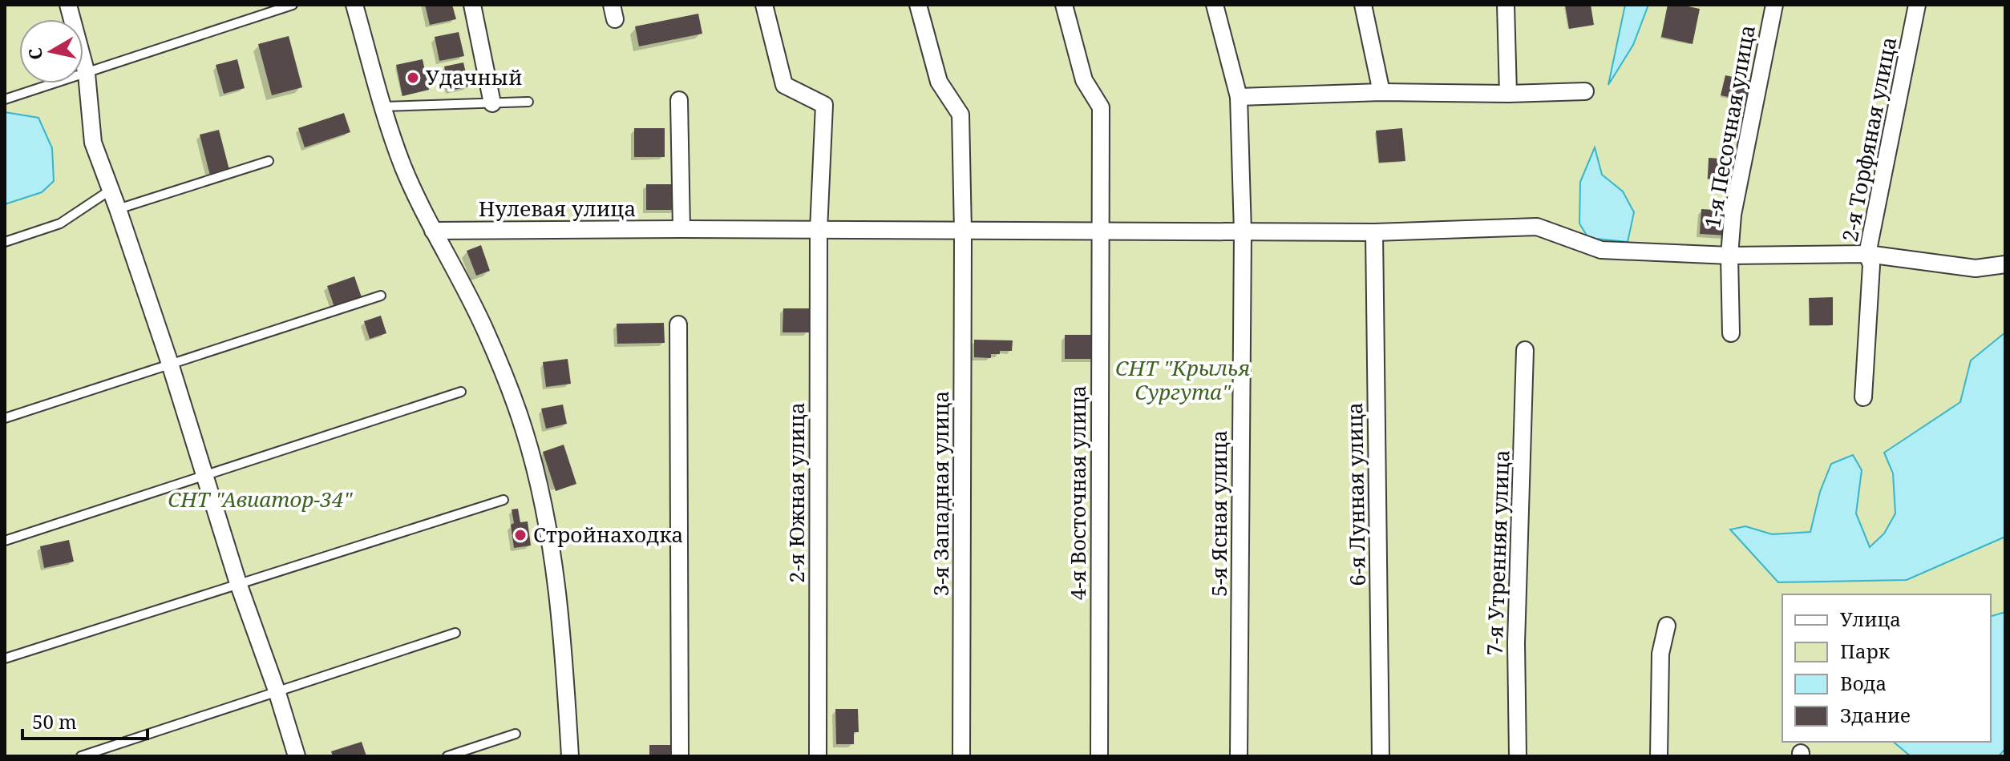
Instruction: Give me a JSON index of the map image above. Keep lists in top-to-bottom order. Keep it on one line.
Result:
{"streets":{"street":["1-я Песочная улица","2-я Торфяная улица","Нулевая улица","2-я Южная улица","4-я Восточная улица","3-я Западная улица","6-я Лунная улица","5-я Ясная улица","7-я Утренняя улица"]},"crossings":[["1-я Песочная улица","Нулевая улица"],["2-я Торфяная улица","Нулевая улица"],["Нулевая улица","2-я Южная улица"],["Нулевая улица","4-я Восточная улица"],["Нулевая улица","3-я Западная улица"],["Нулевая улица","6-я Лунная улица"],["Нулевая улица","5-я Ясная улица"]],"parks":["CНТ \"Крылья Сургута\"","СНТ \"Авиатор-34\""],"places":["Удачный","Стройнаходка"],"legend":["Улица","Парк","Вода","Здание"],"scale_bar":"50 m","north":"left"}
